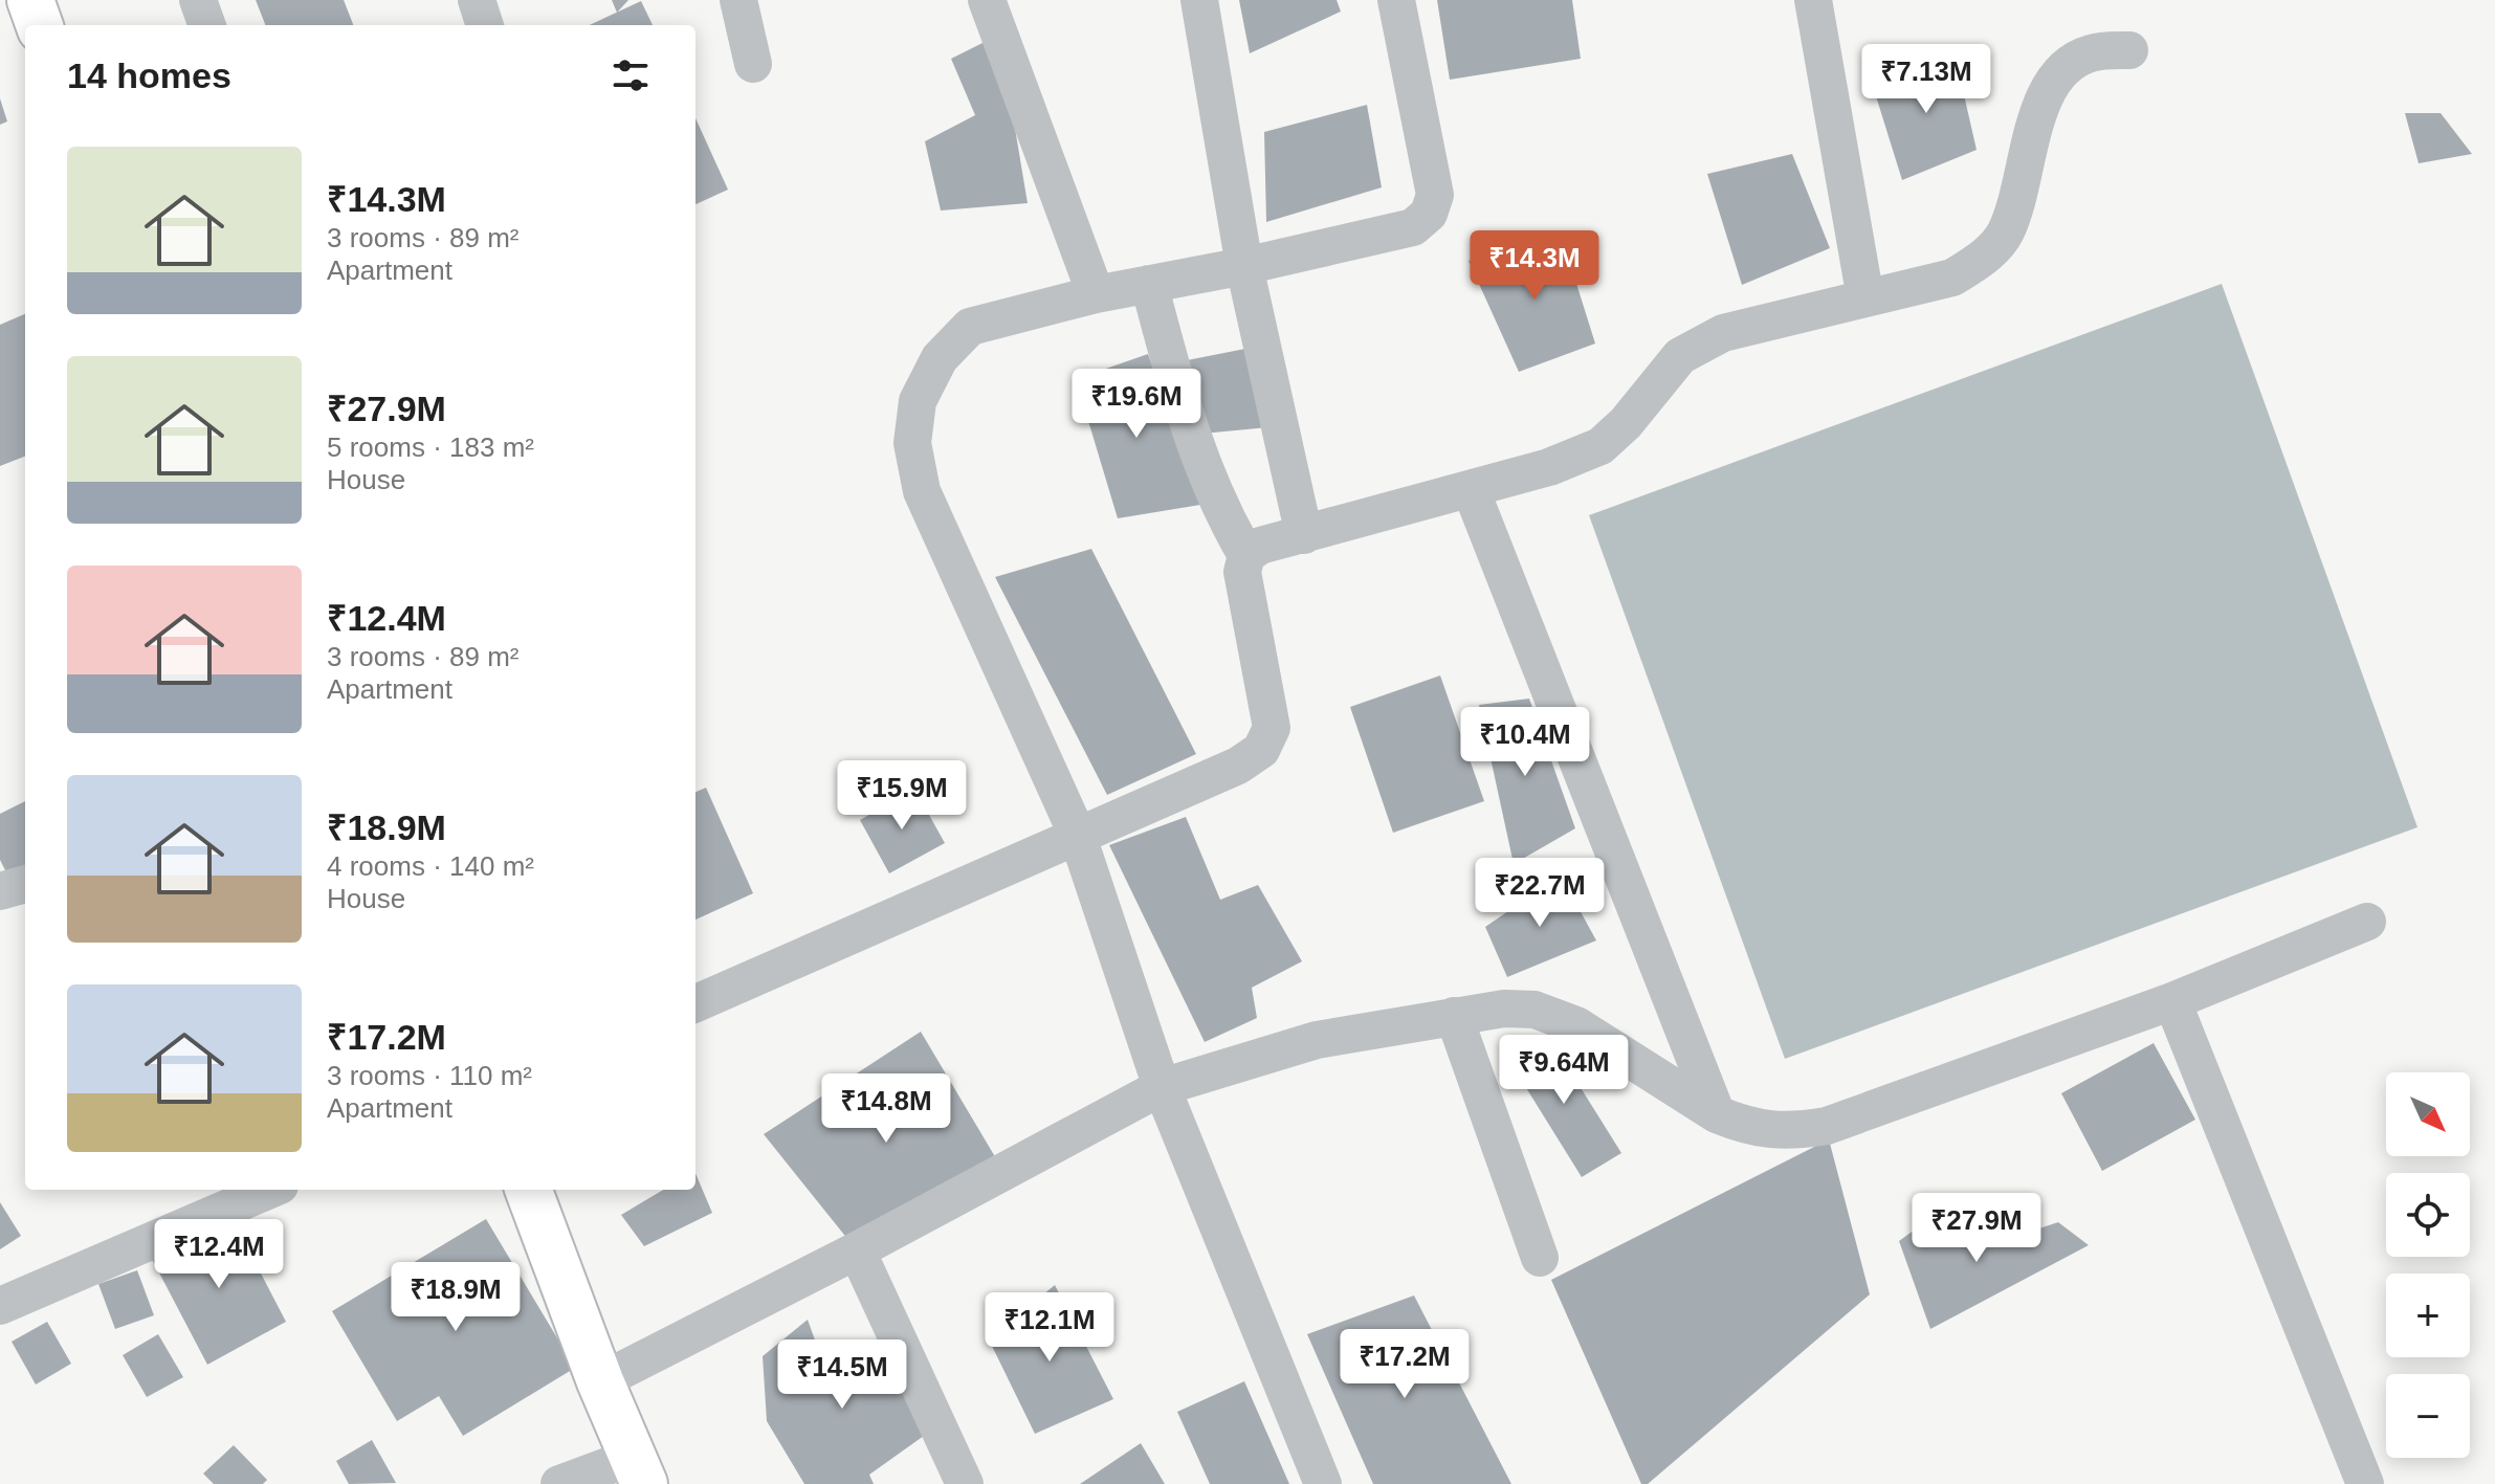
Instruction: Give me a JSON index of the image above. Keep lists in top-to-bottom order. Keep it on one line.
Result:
{"north":"bottom right","page":{"heading":"14 homes","price":["₹7.13M","₹14.3M","₹19.6M","₹10.4M","₹15.9M","₹22.7M","₹9.64M","₹14.8M","₹27.9M","₹12.4M","₹18.9M","₹12.1M","₹17.2M","₹14.5M"],"list":[{"name":"₹14.3M","note":"3 rooms · 89 m² · Apartment"},{"name":"₹27.9M","note":"5 rooms · 183 m² · House"},{"name":"₹12.4M","note":"3 rooms · 89 m² · Apartment"},{"name":"₹18.9M","note":"4 rooms · 140 m² · House"},{"name":"₹17.2M","note":"3 rooms · 110 m² · Apartment"}],"map_buttons":["+","−"]}}
